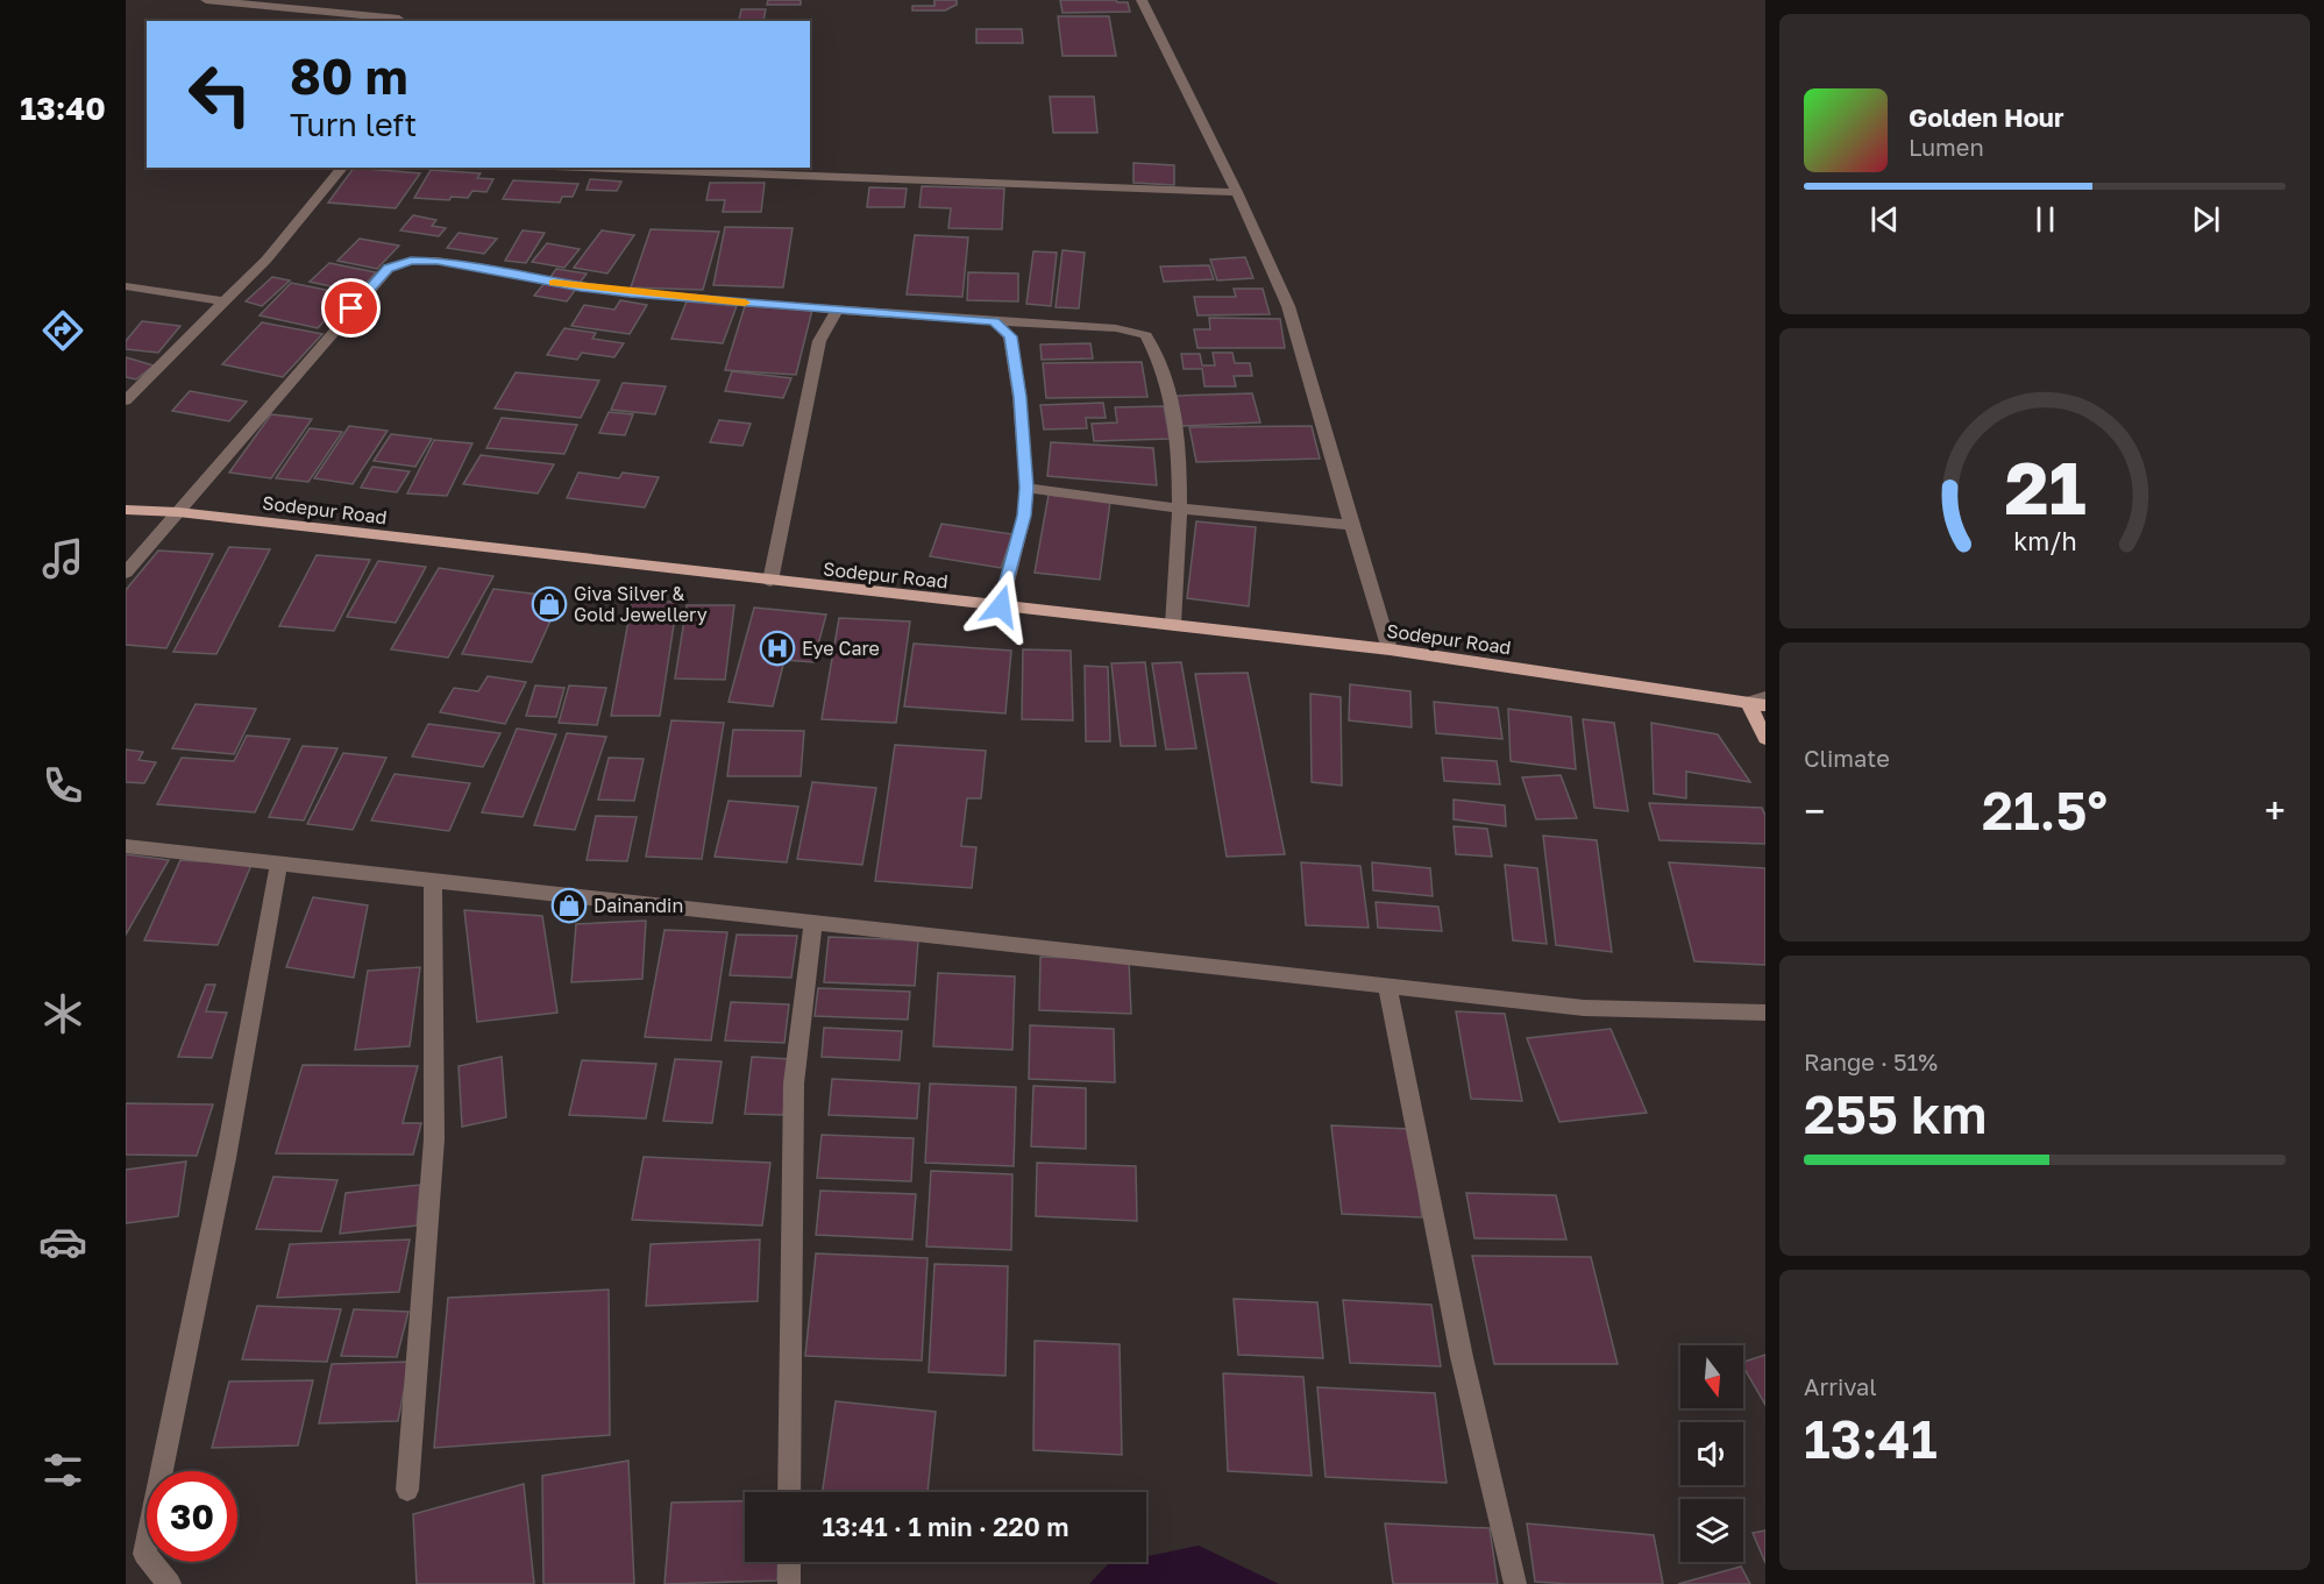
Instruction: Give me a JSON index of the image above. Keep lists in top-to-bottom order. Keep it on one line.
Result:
{"streets":{"main road":["Sodepur Road"]},"places":{"shop":["Giva Silver & Gold Jewellery","Dainandin"],"hospital":["Eye Care"]},"north":"bottom","page":{"tabs":"13:40","turn":["80 m","Turn left"],"song":["Golden Hour","Lumen"],"tile":["Climate",["Range · 51%","255 km"],["Arrival","13:41"]],"heat":["−","21.5°","+"],"limit":"30","trip":"13:41 · 1 min · 220 m","gauge":["21","km/h"]}}
